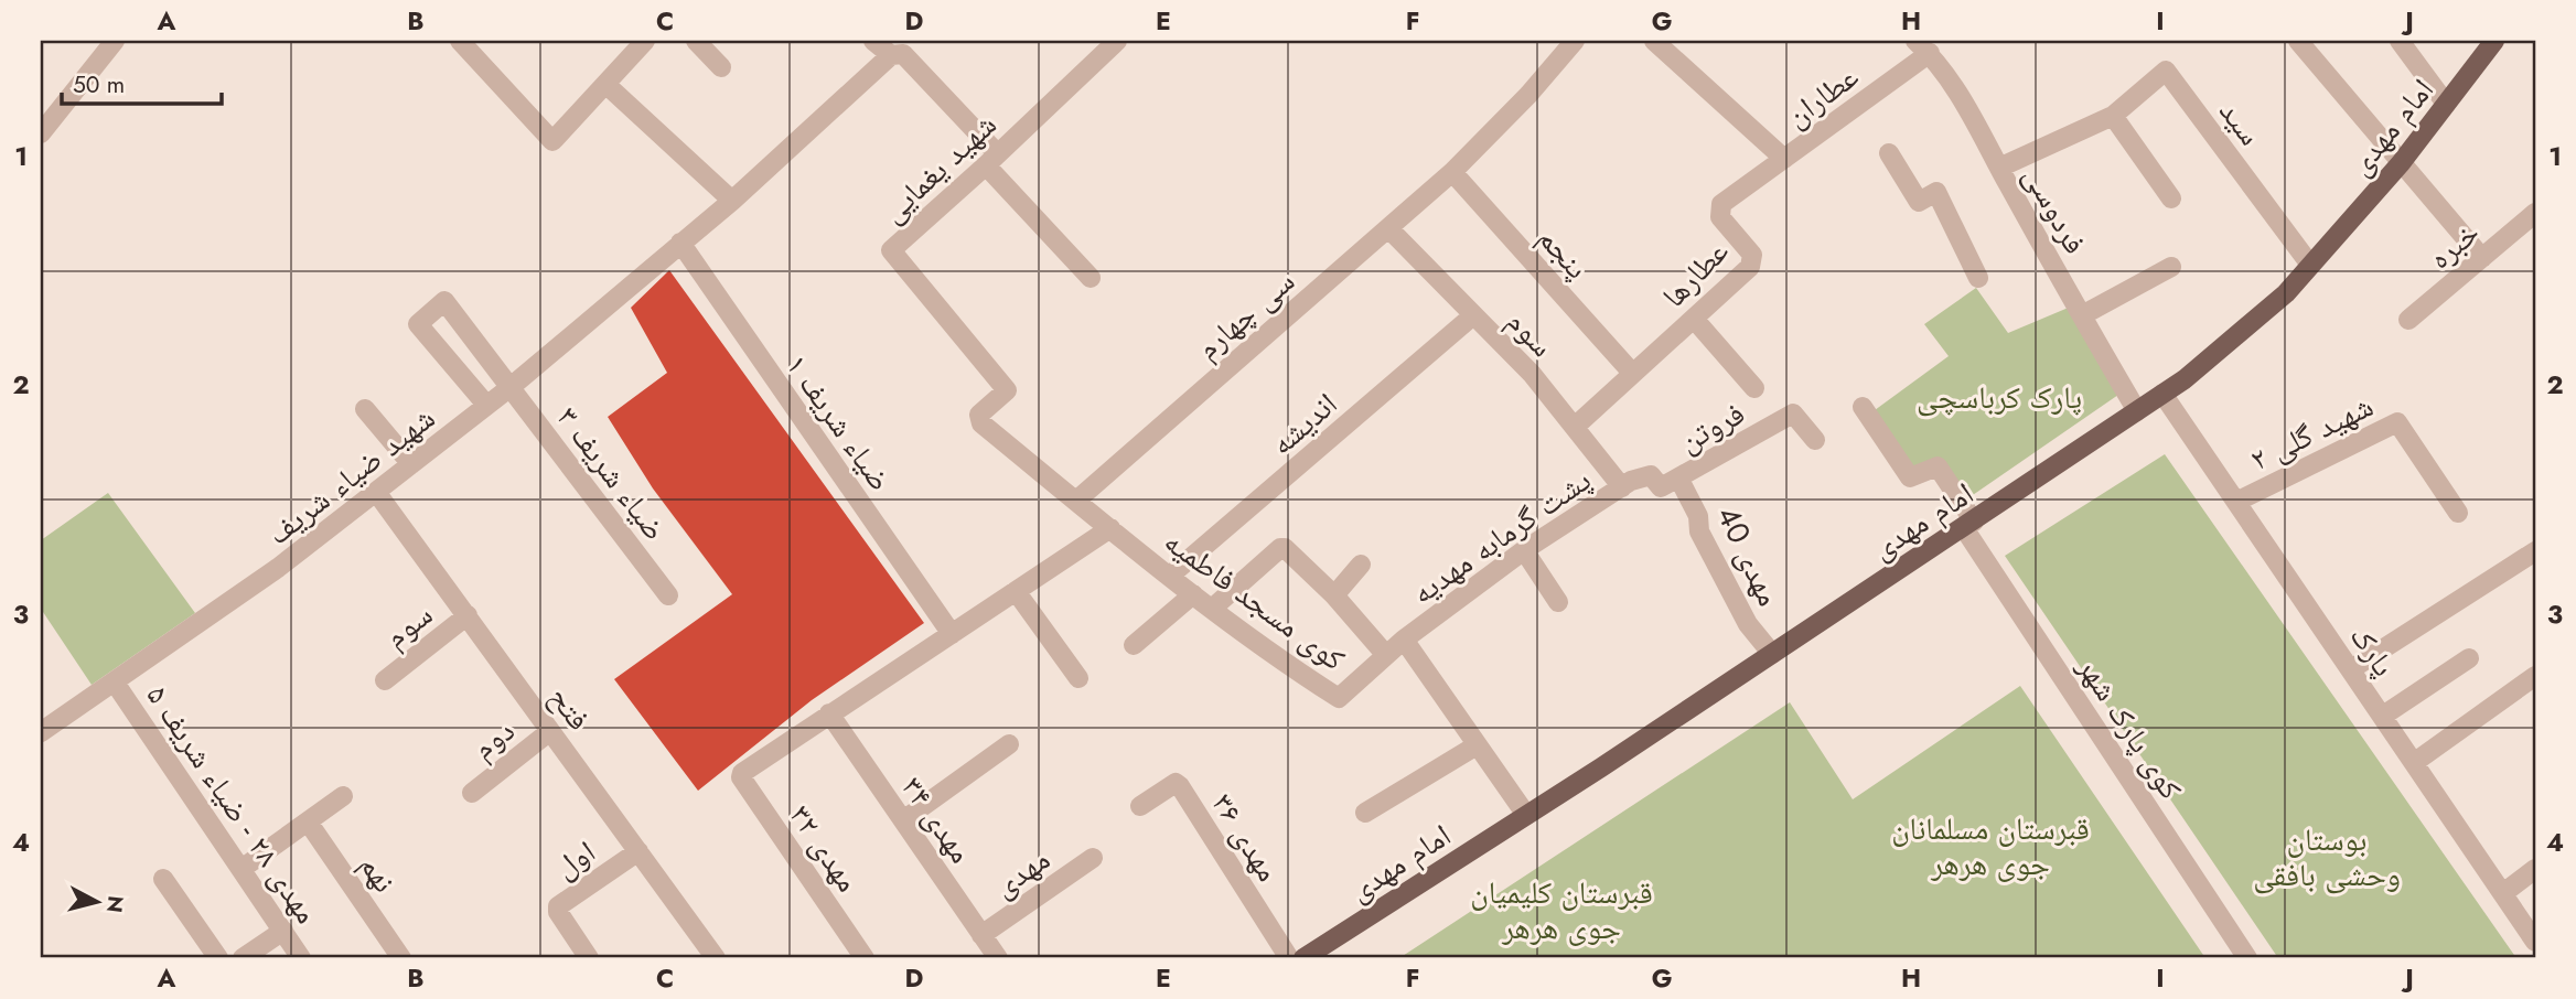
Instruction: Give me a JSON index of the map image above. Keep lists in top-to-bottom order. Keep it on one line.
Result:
{"streets":{"main road":["امام مهدی"],"street":["عطاران","سید","شهید یغمایی","فردوسی","خبره","پنجم","عطارها","سی چهارم","سوم","ضیاء شریف ۱","اندیشه","فروتن","شهید گلی ۲","ضیاء شریف ۳","شهید ضیاء شریف","پشت گرمابه مهدیه","مهدی 40","کوی مسجد فاطمیه","پارک","فتح","کوی پارک شهر","دوم","مهدی ۲۸ - ضیاء شریف ۵","مهدی ۳۴","مهدی ۳۶","مهدی ۳۲","اول","مهدی","نهم"]},"crossings":[["عطاران","فردوسی"],["عطاران","عطارها"],["سید","امام مهدی"],["امام مهدی","فردوسی"],["امام مهدی","مهدی 40"],["امام مهدی","پارک"],["امام مهدی","کوی پارک شهر"],["شهید یغمایی","کوی مسجد فاطمیه"],["پنجم","عطارها"],["پنجم","سی چهارم"],["عطارها","سوم"],["سی چهارم","سوم"],["سی چهارم","کوی مسجد فاطمیه"],["سوم","اندیشه"],["سوم","فروتن"],["سوم","پشت گرمابه مهدیه"],["سوم","فتح"],["ضیاء شریف ۱","شهید ضیاء شریف"],["اندیشه","کوی مسجد فاطمیه"],["فروتن","پشت گرمابه مهدیه"],["فروتن","مهدی 40"],["شهید گلی ۲","پارک"],["ضیاء شریف ۳","شهید ضیاء شریف"],["شهید ضیاء شریف","فتح"],["شهید ضیاء شریف","مهدی ۲۸ - ضیاء شریف ۵"],["پشت گرمابه مهدیه","کوی مسجد فاطمیه"],["فتح","دوم"],["فتح","اول"],["مهدی ۳۴","مهدی ۳۲"],["مهدی ۳۴","مهدی"]],"parks":["پارک کرباسچی","قبرستان مسلمانان جوی هرهر","بوستان وحشی بافقی","قبرستان کلیمیان جوی هرهر"],"scale_bar":"50 m","north":"right","grid":{"columns":["A","B","C","D","E","F","G","H","I","J"],"rows":["1","2","3","4"]}}
